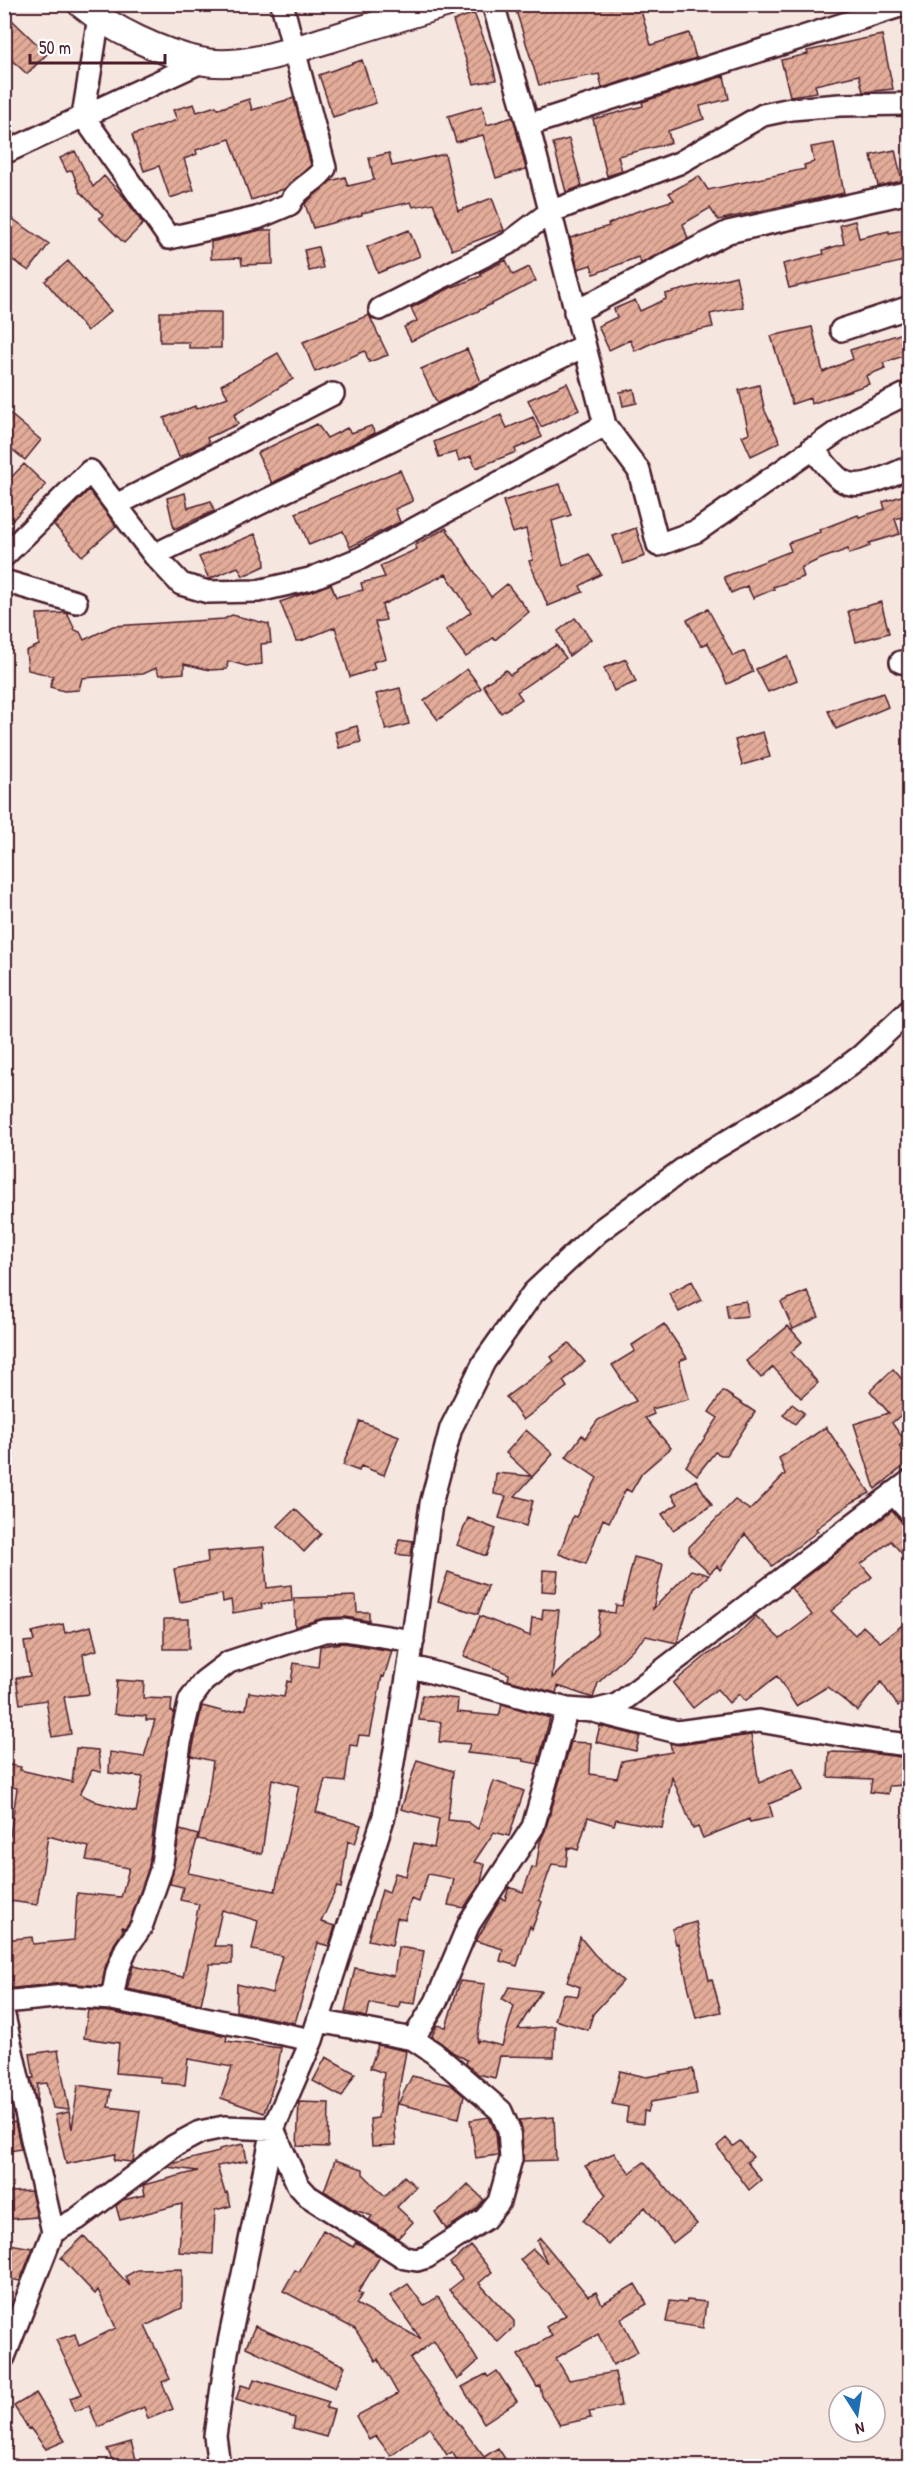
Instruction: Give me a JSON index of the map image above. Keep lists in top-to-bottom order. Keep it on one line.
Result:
{"scale_bar":"50 m","north":"bottom"}
